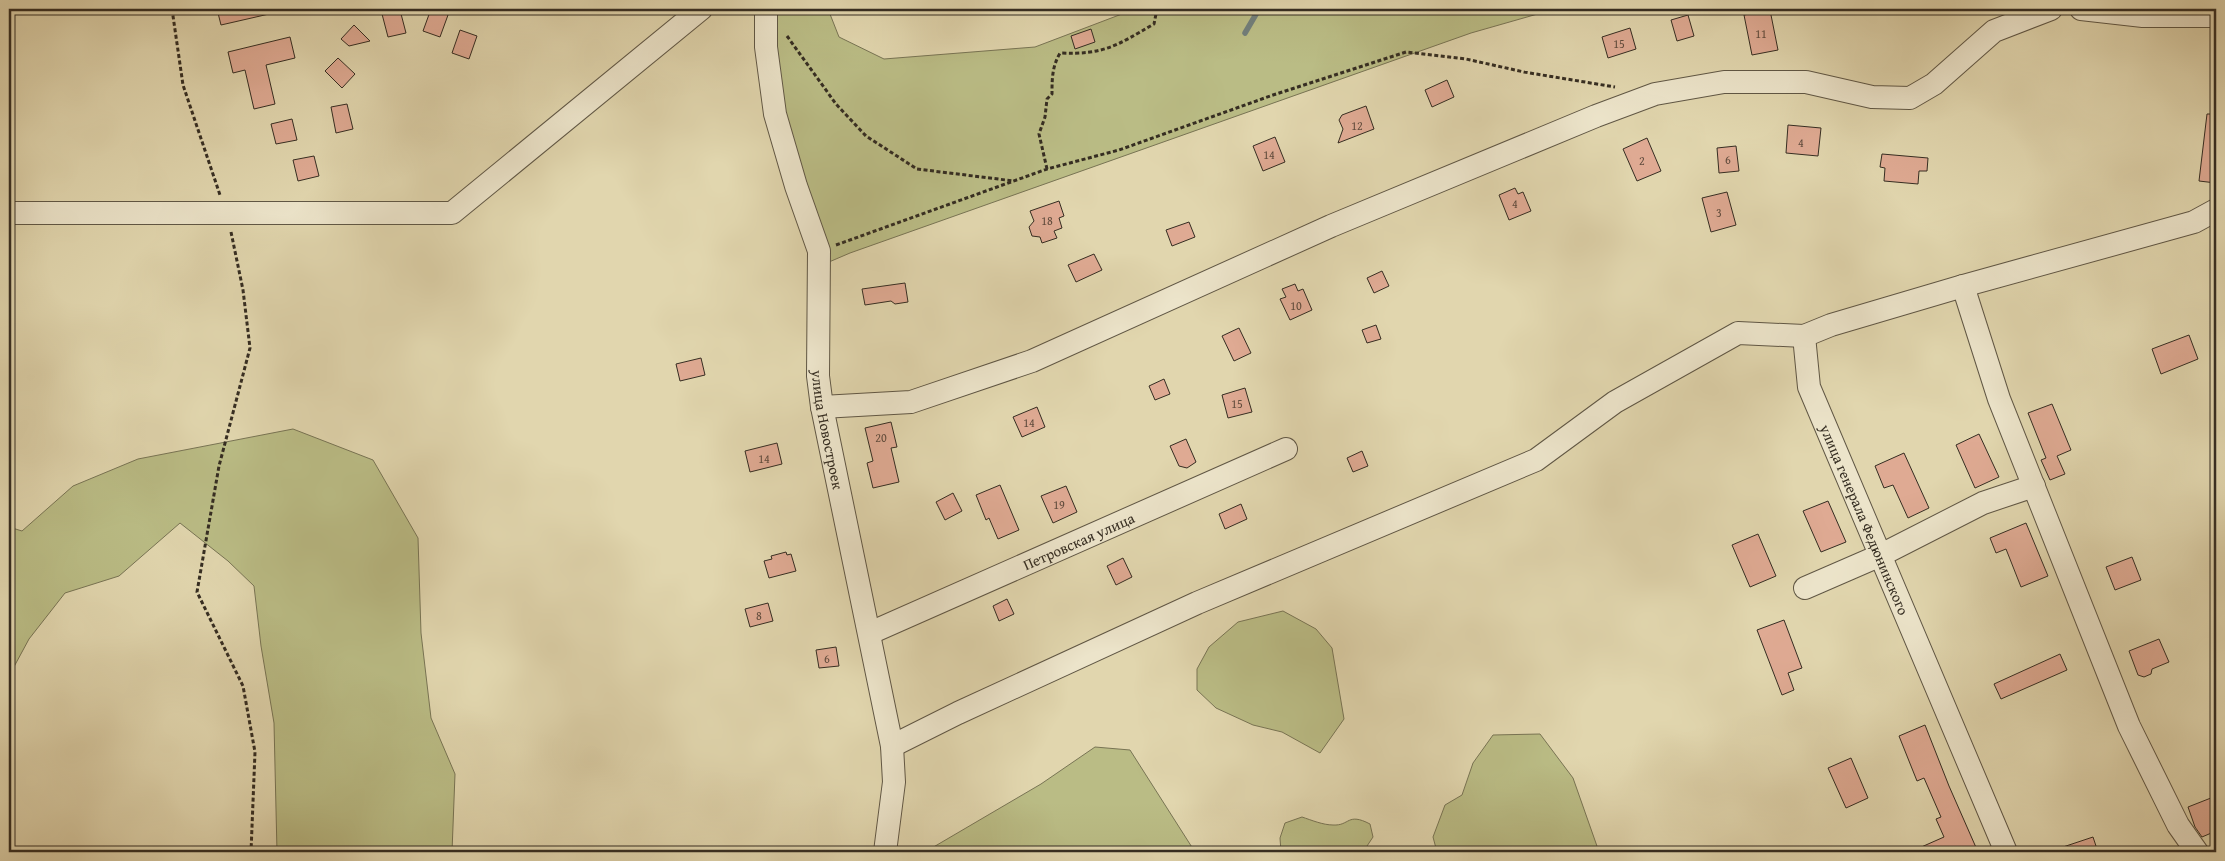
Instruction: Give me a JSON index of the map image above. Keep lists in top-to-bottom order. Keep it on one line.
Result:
{"streets":{"street":["улица Новостроек","улица генерала Федюнинского","Петровская улица"]},"crossings":[["улица Новостроек","Петровская улица"]],"house_numbers":["11","15","12","4","14","6","2","4","3","18","10","15","14","20","14","19","8","6"]}
